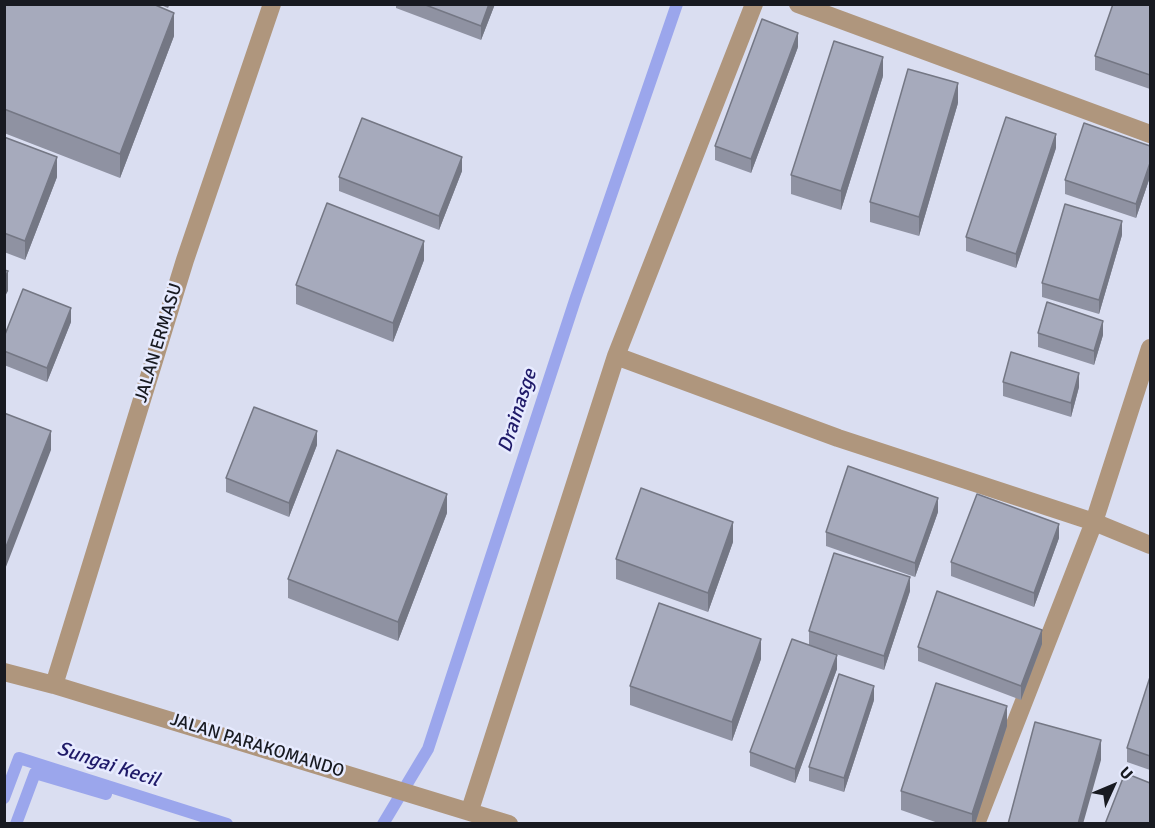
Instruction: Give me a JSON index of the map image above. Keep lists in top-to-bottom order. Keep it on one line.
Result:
{"streets":{"street":["JALAN ERMASU","JALAN PARAKOMANDO"]},"crossings":[["JALAN ERMASU","JALAN PARAKOMANDO"]],"water":["Drainasge","Sungai Kecil"],"north":"top right"}
